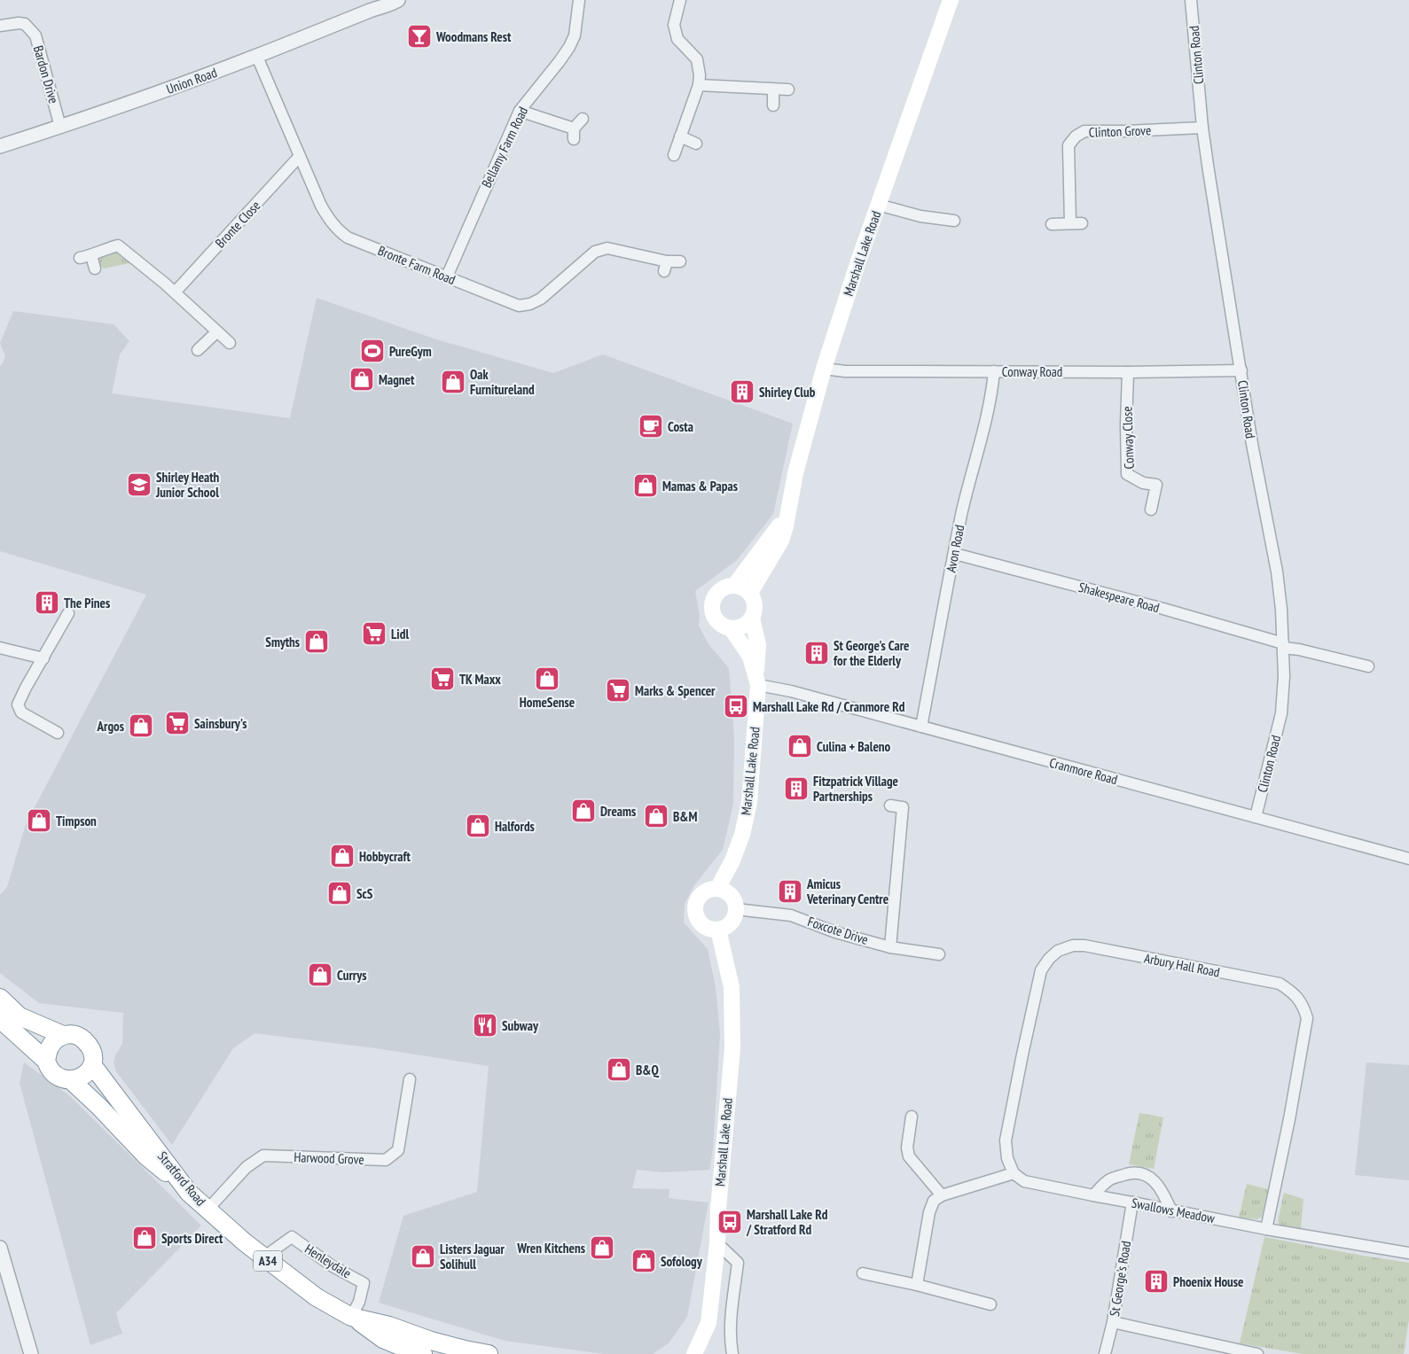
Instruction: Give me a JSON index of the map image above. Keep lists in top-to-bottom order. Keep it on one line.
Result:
{"streets":{"highway":["Stratford Road","A34"],"main road":["Marshall Lake Road"],"street":["Clinton Road","Bardon Drive","Union Road","Clinton Grove","Bellamy Farm Road","Bronte Close","Bronte Farm Road","Conway Road","Conway Close","Avon Road","Shakespeare Road","Cranmore Road","Foxcote Drive","Arbury Hall Road","Harwood Grove","Swallows Meadow","Henleydale","St George's Road"]},"crossings":[["Clinton Road","Clinton Grove"],["Clinton Road","Conway Road"],["Clinton Road","Shakespeare Road"],["Clinton Road","Cranmore Road"],["Bardon Drive","Union Road"],["Union Road","Bronte Farm Road"],["Bellamy Farm Road","Bronte Farm Road"],["Bronte Close","Bronte Farm Road"],["Marshall Lake Road","Conway Road"],["Marshall Lake Road","Cranmore Road"],["Marshall Lake Road","Foxcote Drive"],["Conway Road","Conway Close"],["Conway Road","Avon Road"],["Avon Road","Shakespeare Road"],["Avon Road","Cranmore Road"],["Arbury Hall Road","Swallows Meadow"],["Harwood Grove","Stratford Road"],["Stratford Road","A34"],["Stratford Road","Henleydale"],["Swallows Meadow","St George's Road"]],"places":{"bar":["Woodmans Rest"],"sports":["PureGym"],"shop":["Magnet","Oak Furnitureland","Mamas & Papas","Smyths","HomeSense","Argos","Culina + Baleno","Dreams","B&M","Timpson","Halfords","Hobbycraft","ScS","Currys","B&Q","Sports Direct","Wren Kitchens","Listers Jaguar Solihull","Sofology"],"building":["Shirley Club","The Pines","St George's Care for the Elderly","Fitzpatrick Village Partnerships","Amicus Veterinary Centre","Phoenix House"],"cafe":["Costa"],"school or university":["Shirley Heath Junior School"],"supermarket":["Lidl","TK Maxx","Marks & Spencer","Sainsbury's"],"bus stop":["Marshall Lake Rd / Cranmore Rd","Marshall Lake Rd / Stratford Rd"],"restaurant":["Subway"]}}
